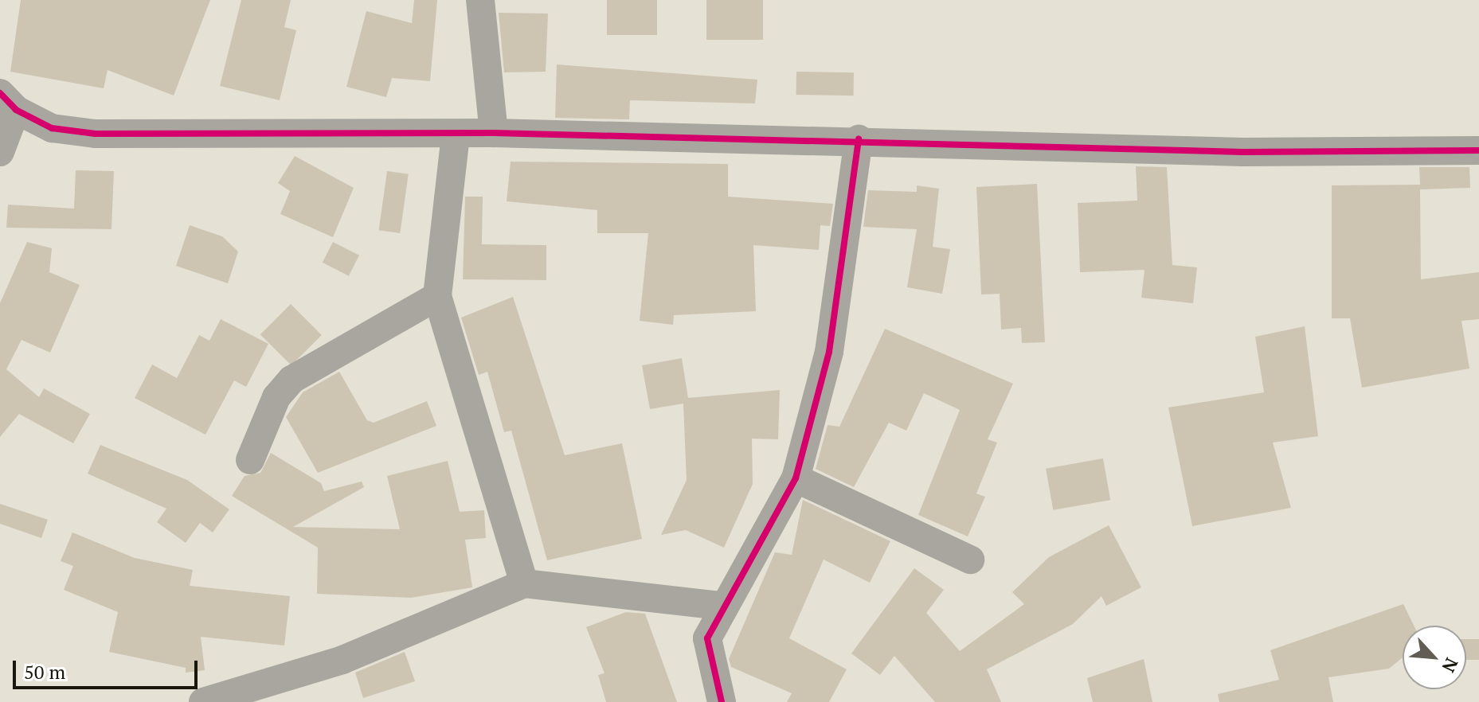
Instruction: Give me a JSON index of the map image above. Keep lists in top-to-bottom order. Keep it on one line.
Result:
{"scale_bar":"50 m","north":"bottom right"}
